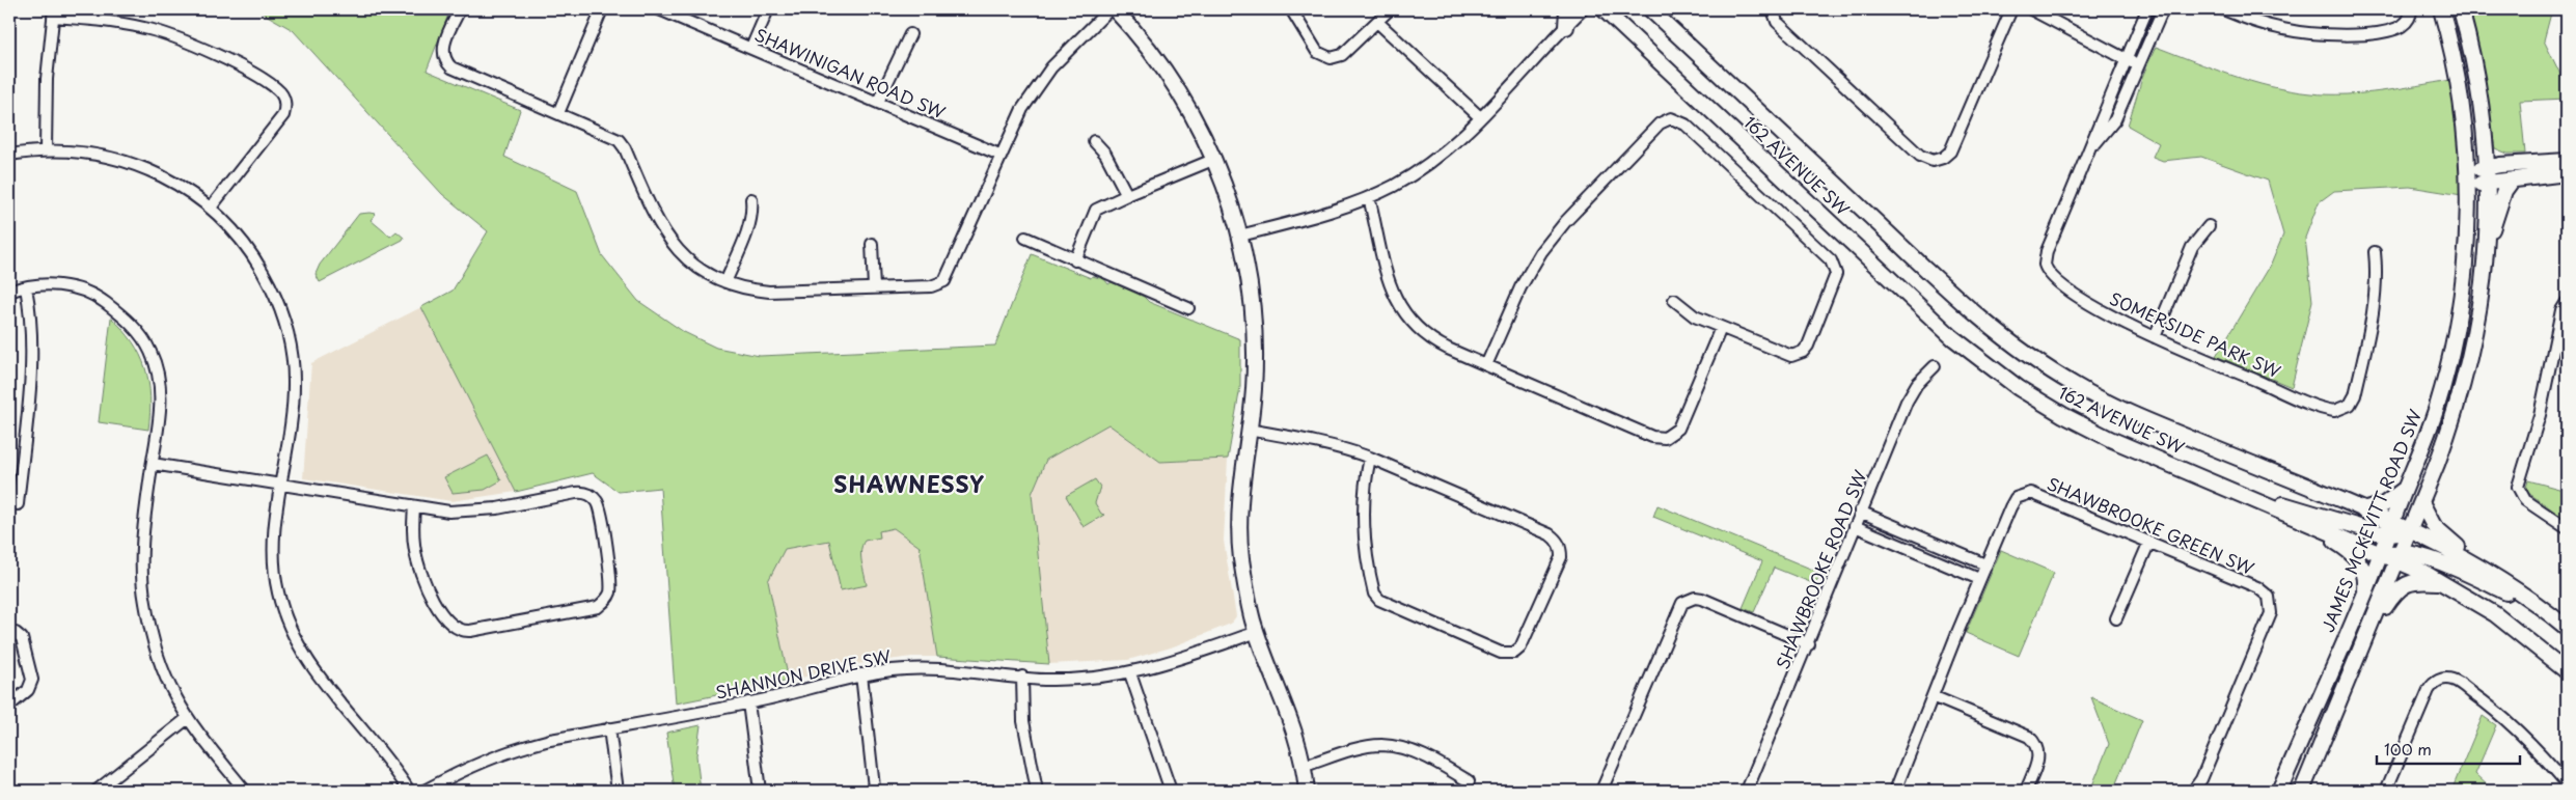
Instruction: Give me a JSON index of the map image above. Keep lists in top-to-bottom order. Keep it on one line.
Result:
{"streets":{"main road":["162 AVENUE SW","JAMES MCKEVITT ROAD SW"],"street":["SHAWINIGAN ROAD SW","SOMERSIDE PARK SW","SHAWBROOKE GREEN SW","SHAWBROOKE ROAD SW","SHANNON DRIVE SW"]},"crossings":[["162 AVENUE SW","JAMES MCKEVITT ROAD SW"]],"districts":["SHAWNESSY"],"scale_bar":"100 m"}
